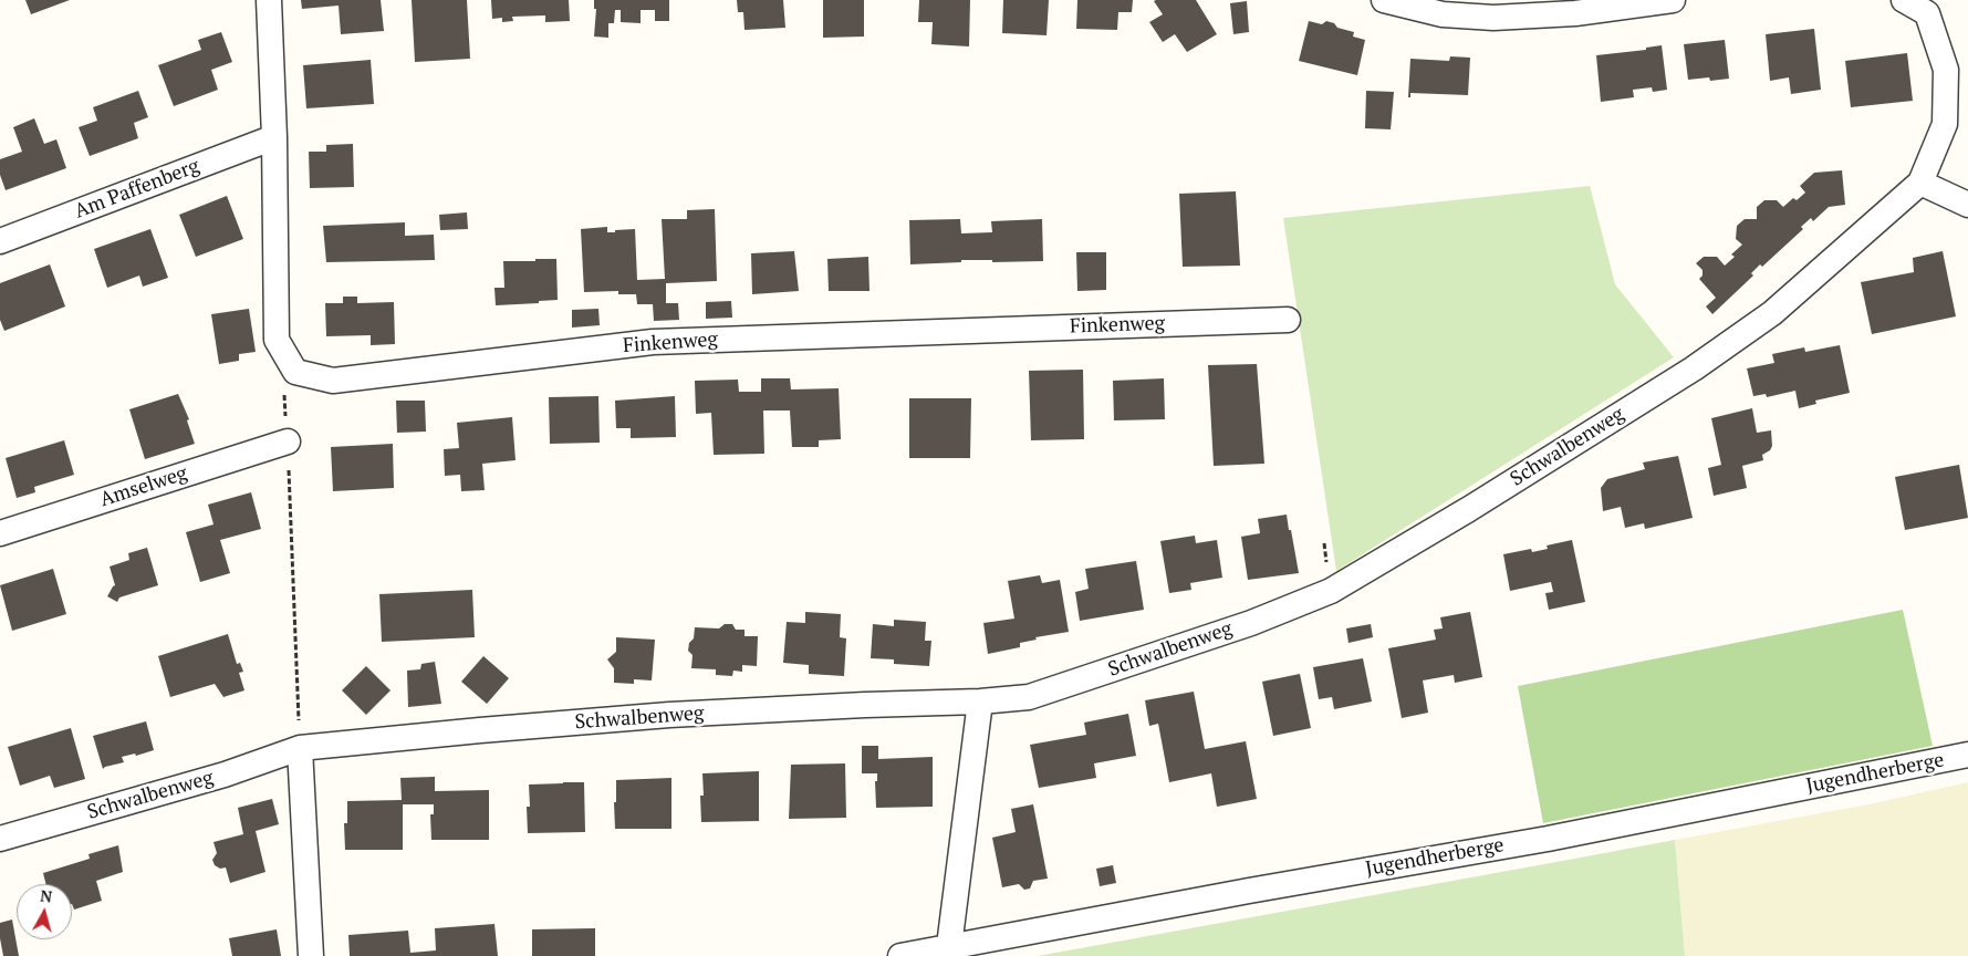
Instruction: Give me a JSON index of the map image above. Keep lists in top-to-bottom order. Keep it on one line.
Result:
{"streets":{"street":["Am Paffenberg","Finkenweg","Schwalbenweg","Amselweg","Jugendherberge"]},"north":"top"}
